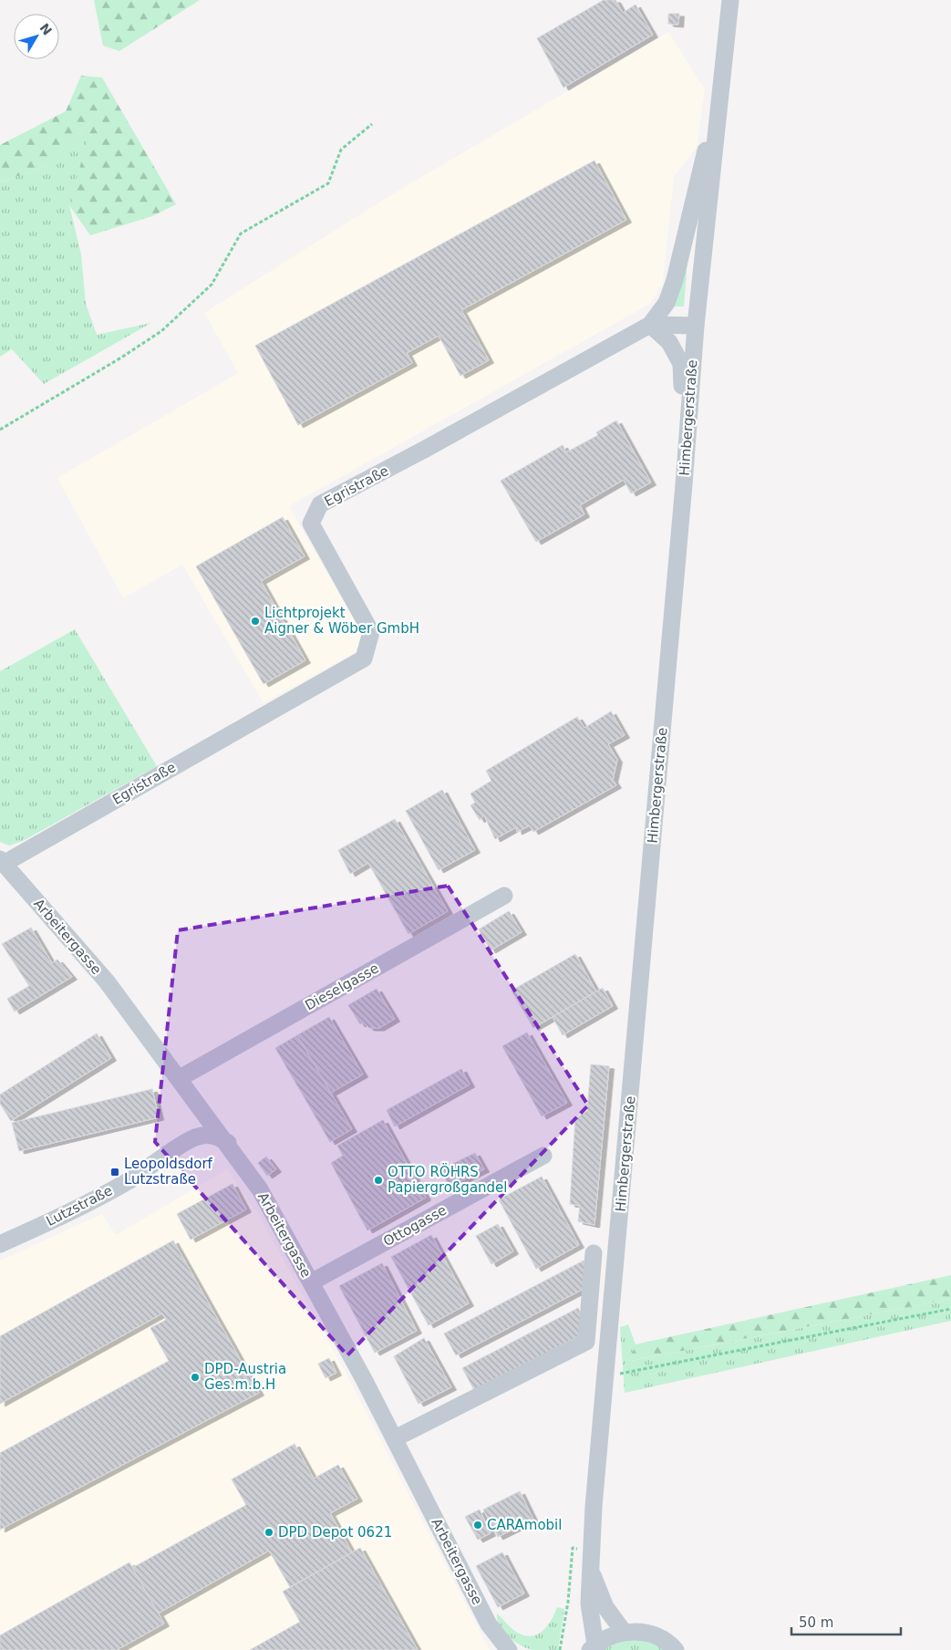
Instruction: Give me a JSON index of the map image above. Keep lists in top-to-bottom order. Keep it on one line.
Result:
{"streets":{"street":["Himbergerstraße","Egristraße","Arbeitergasse","Dieselgasse","Lutzstraße","Ottogasse"]},"crossings":[["Egristraße","Arbeitergasse"],["Arbeitergasse","Dieselgasse"],["Arbeitergasse","Lutzstraße"],["Arbeitergasse","Ottogasse"]],"places":{"other":["Lichtprojekt Aigner & Wöber GmbH","OTTO RÖHRS Papiergroßgandel","DPD-Austria Ges.m.b.H","CARAmobil","DPD Depot 0621"],"transit":["Leopoldsdorf Lutzstraße"]},"scale_bar":"50 m","north":"top right"}
